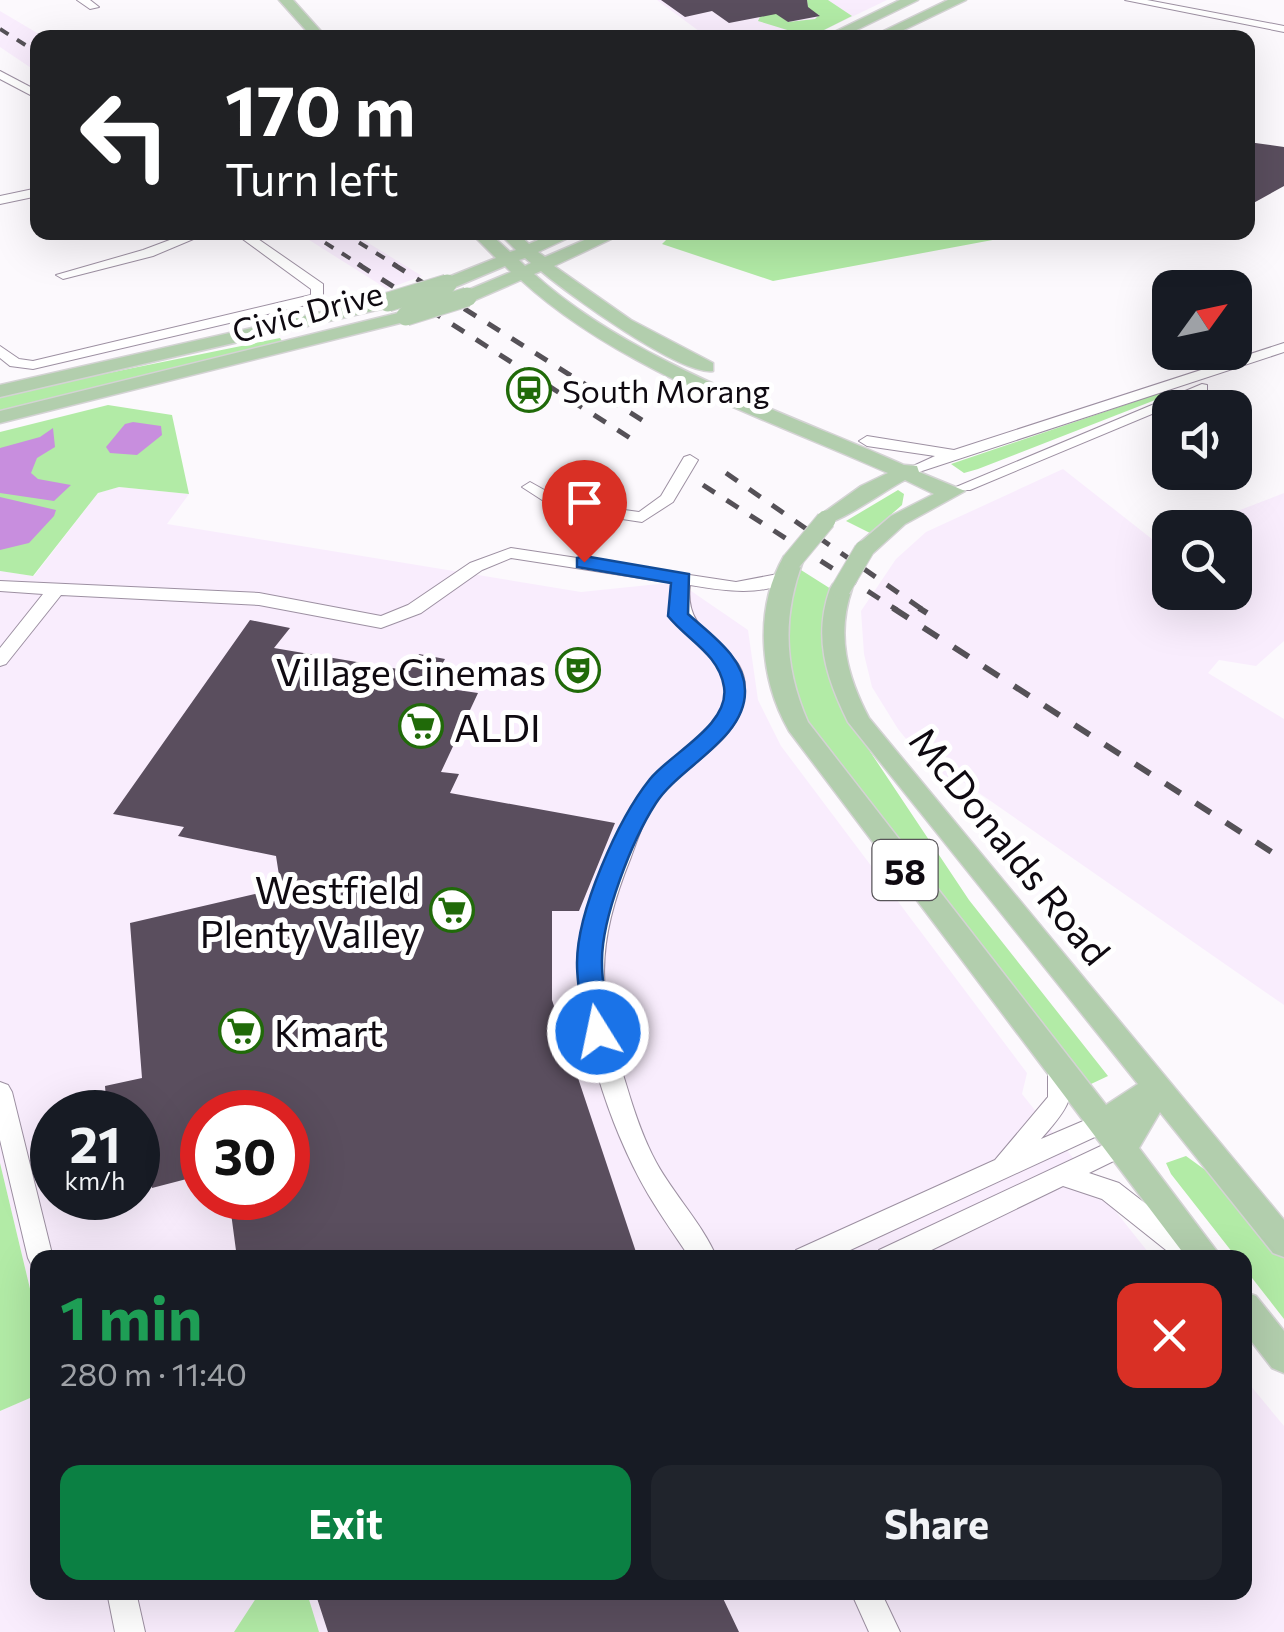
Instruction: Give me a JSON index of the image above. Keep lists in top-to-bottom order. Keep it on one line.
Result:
{"streets":{"main road":["Civic Drive","McDonalds Road","58"]},"places":{"station":["South Morang"],"theatre":["Village Cinemas"],"supermarket":["ALDI","Westfield Plenty Valley","Kmart"]},"north":"top right","page":{"turn":["170 m","Turn left"],"speed":"21 km/h","limit":"30","heading":["1 min","280 m · 11:40"],"buttons":["Exit","Share"]}}
